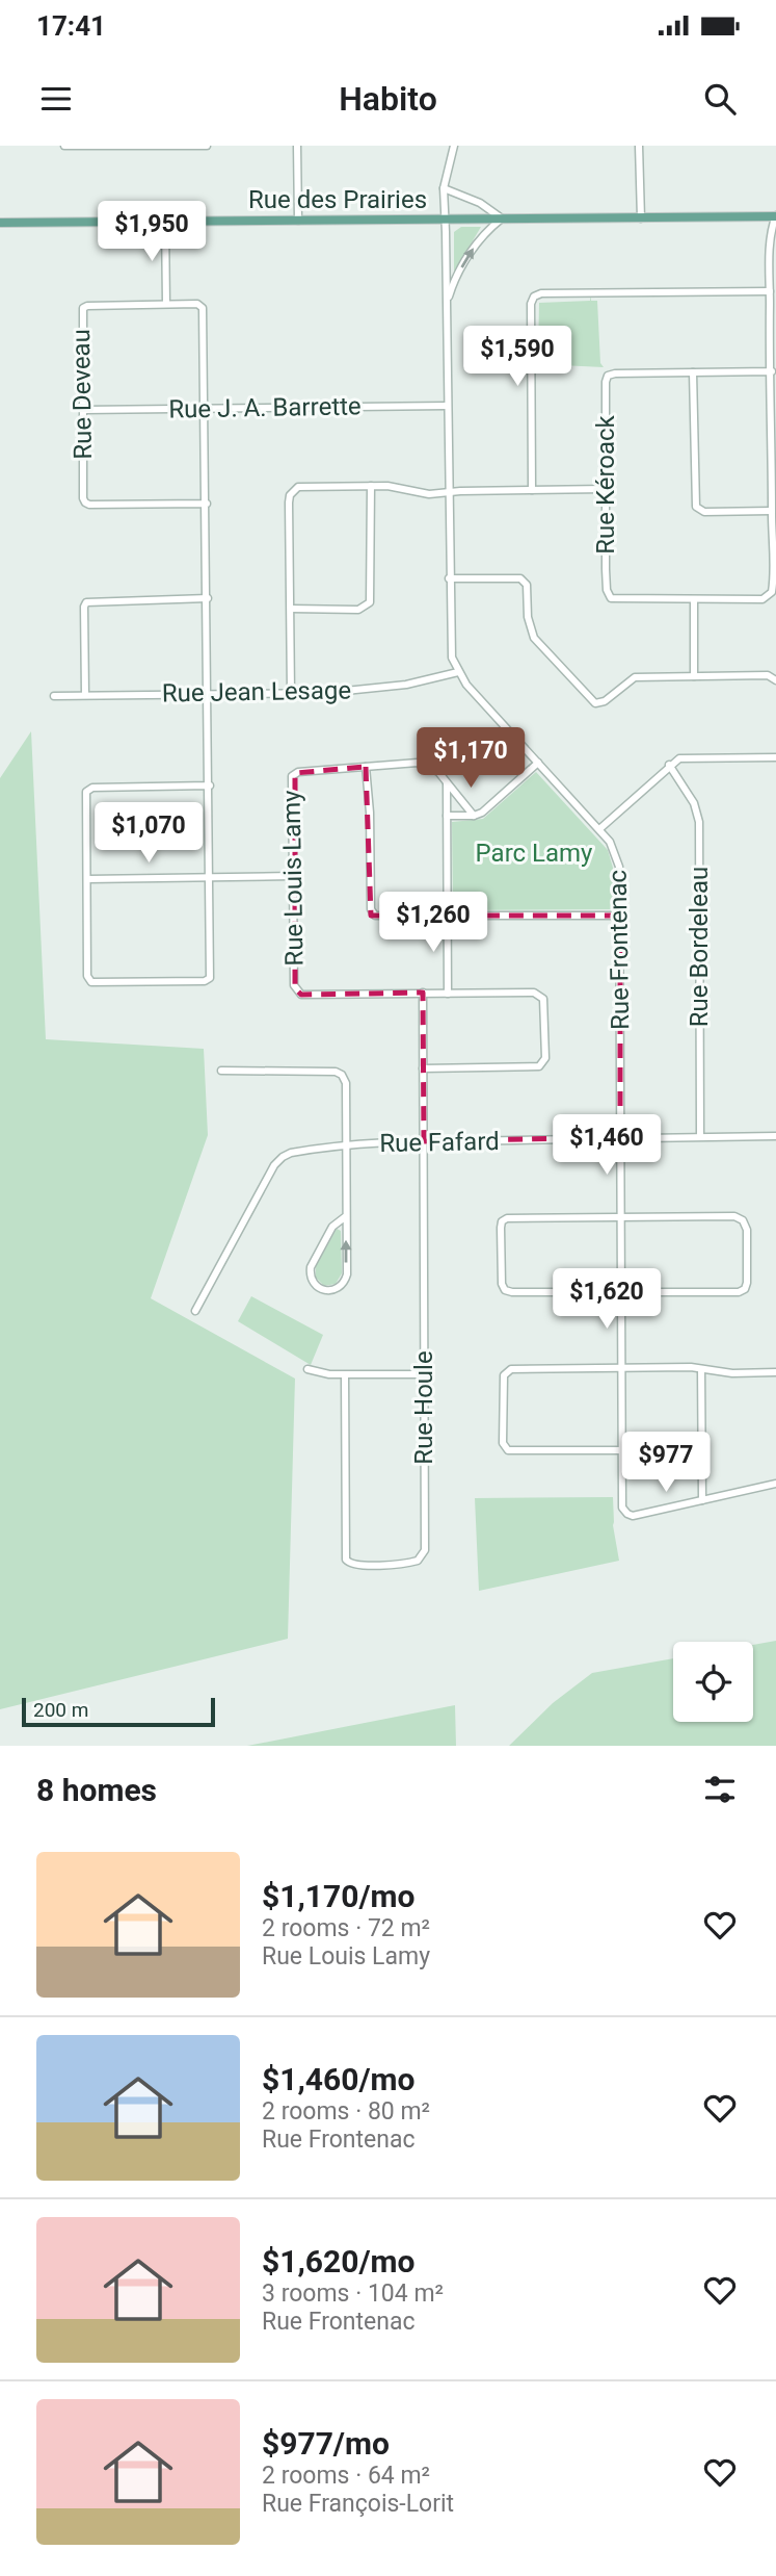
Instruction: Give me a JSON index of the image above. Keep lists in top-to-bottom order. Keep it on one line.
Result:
{"streets":{"main road":["Rue des Prairies"],"street":["Rue Deveau","Rue J. A. Barrette","Rue Kéroack","Rue Jean Lesage","Rue Louis Lamy","Rue Bordeleau","Rue Frontenac","Rue Fafard","Rue Houle"]},"crossings":[["Rue des Prairies","Rue Frontenac"],["Rue Deveau","Rue J. A. Barrette"],["Rue Deveau","Rue Jean Lesage"],["Rue J. A. Barrette","Rue Frontenac"],["Rue Jean Lesage","Rue Frontenac"],["Rue Louis Lamy","Rue Houle"],["Rue Bordeleau","Rue Fafard"],["Rue Frontenac","Rue Fafard"],["Rue Fafard","Rue Houle"]],"parks":["Parc Lamy"],"scale_bar":"200 m","page":{"status":"17:41","header":"Habito","price":["$1,950","$1,590","$1,170","$1,070","$1,260","$1,460","$1,620","$977"],"scale":"200 m","heading":"8 homes","list":[{"name":"$1,170/mo","note":"2 rooms · 72 m² · Rue Louis Lamy"},{"name":"$1,460/mo","note":"2 rooms · 80 m² · Rue Frontenac"},{"name":"$1,620/mo","note":"3 rooms · 104 m² · Rue Frontenac"},{"name":"$977/mo","note":"2 rooms · 64 m² · Rue François-Lorit"}]}}
